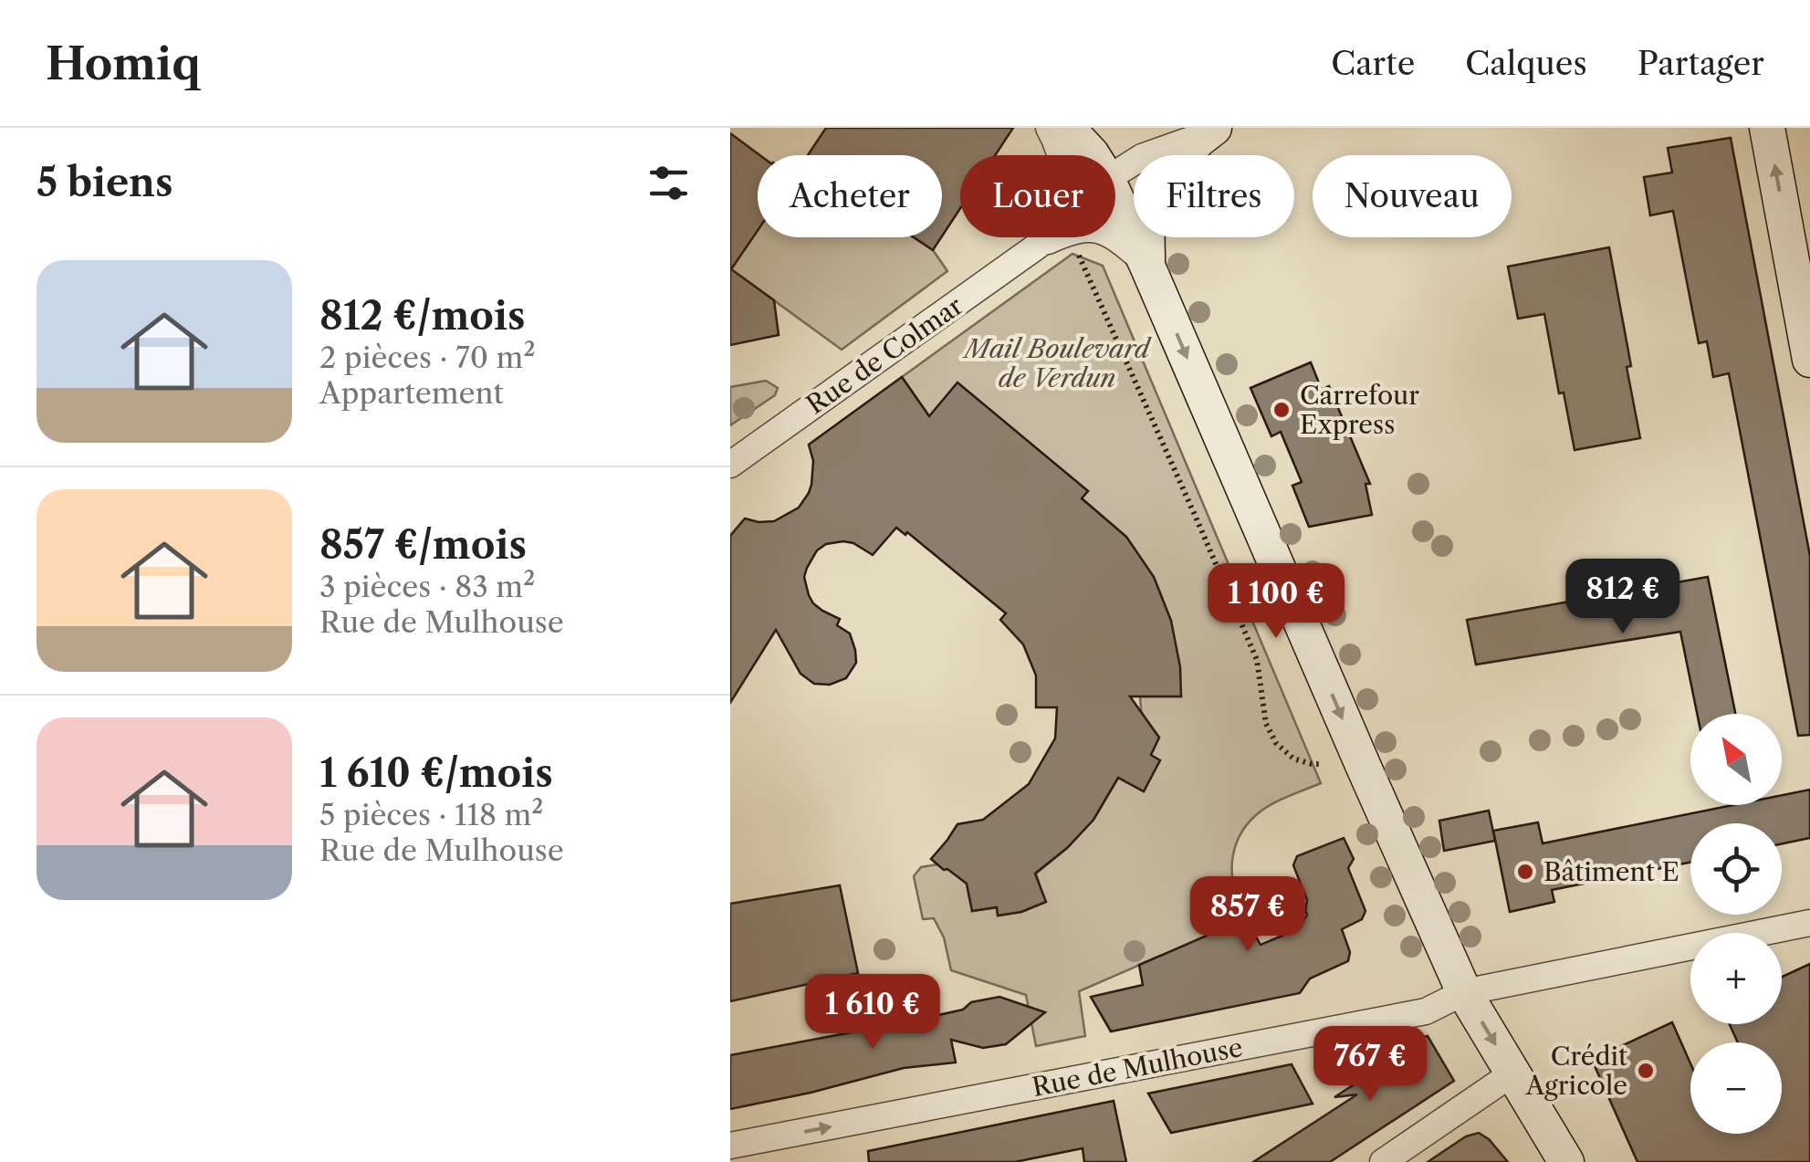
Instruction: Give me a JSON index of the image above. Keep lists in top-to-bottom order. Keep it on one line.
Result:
{"streets":{"street":["Rue de Colmar","Rue de Mulhouse"]},"one_way":["Rue de Mulhouse"],"parks":["Mail Boulevard de Verdun"],"places":["Carrefour Express","Bâtiment E","Crédit Agricole"],"north":"top left","page":{"header":"Homiq","nav":["Carte","Calques","Partager"],"heading":"5 biens","chip":["Acheter","Louer","Filtres","Nouveau"],"list":[{"name":"812 €/mois","note":"2 pièces · 70 m² · Appartement"},{"name":"857 €/mois","note":"3 pièces · 83 m² · Rue de Mulhouse"},{"name":"1 610 €/mois","note":"5 pièces · 118 m² · Rue de Mulhouse"}],"price":["812 €","1 100 €","857 €","1 610 €","767 €"],"map_buttons":["+","−"]}}
